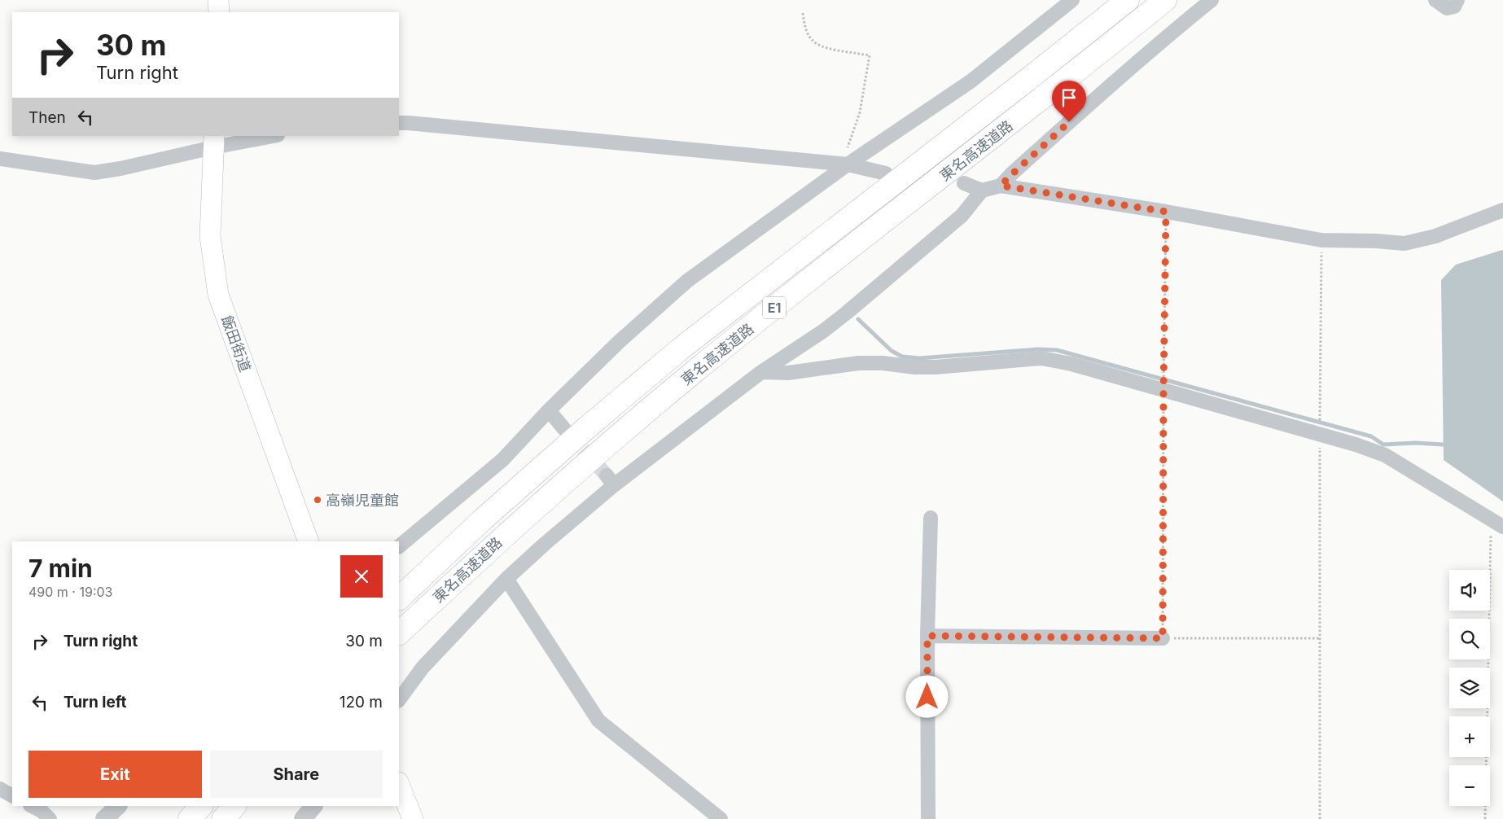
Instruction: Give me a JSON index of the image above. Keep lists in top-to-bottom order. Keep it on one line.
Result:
{"streets":{"highway":["東名高速道路","E1"],"main road":["飯田街道"]},"places":["高嶺児童館"],"page":{"turn":["30 m","Turn right"],"then":"Then","heading":["7 min","490 m · 19:03"],"map_buttons":["+","−"],"list":[{"name":"Turn right","value":"30 m"},{"name":"Turn left","value":"120 m"}],"buttons":["Exit","Share"]}}
